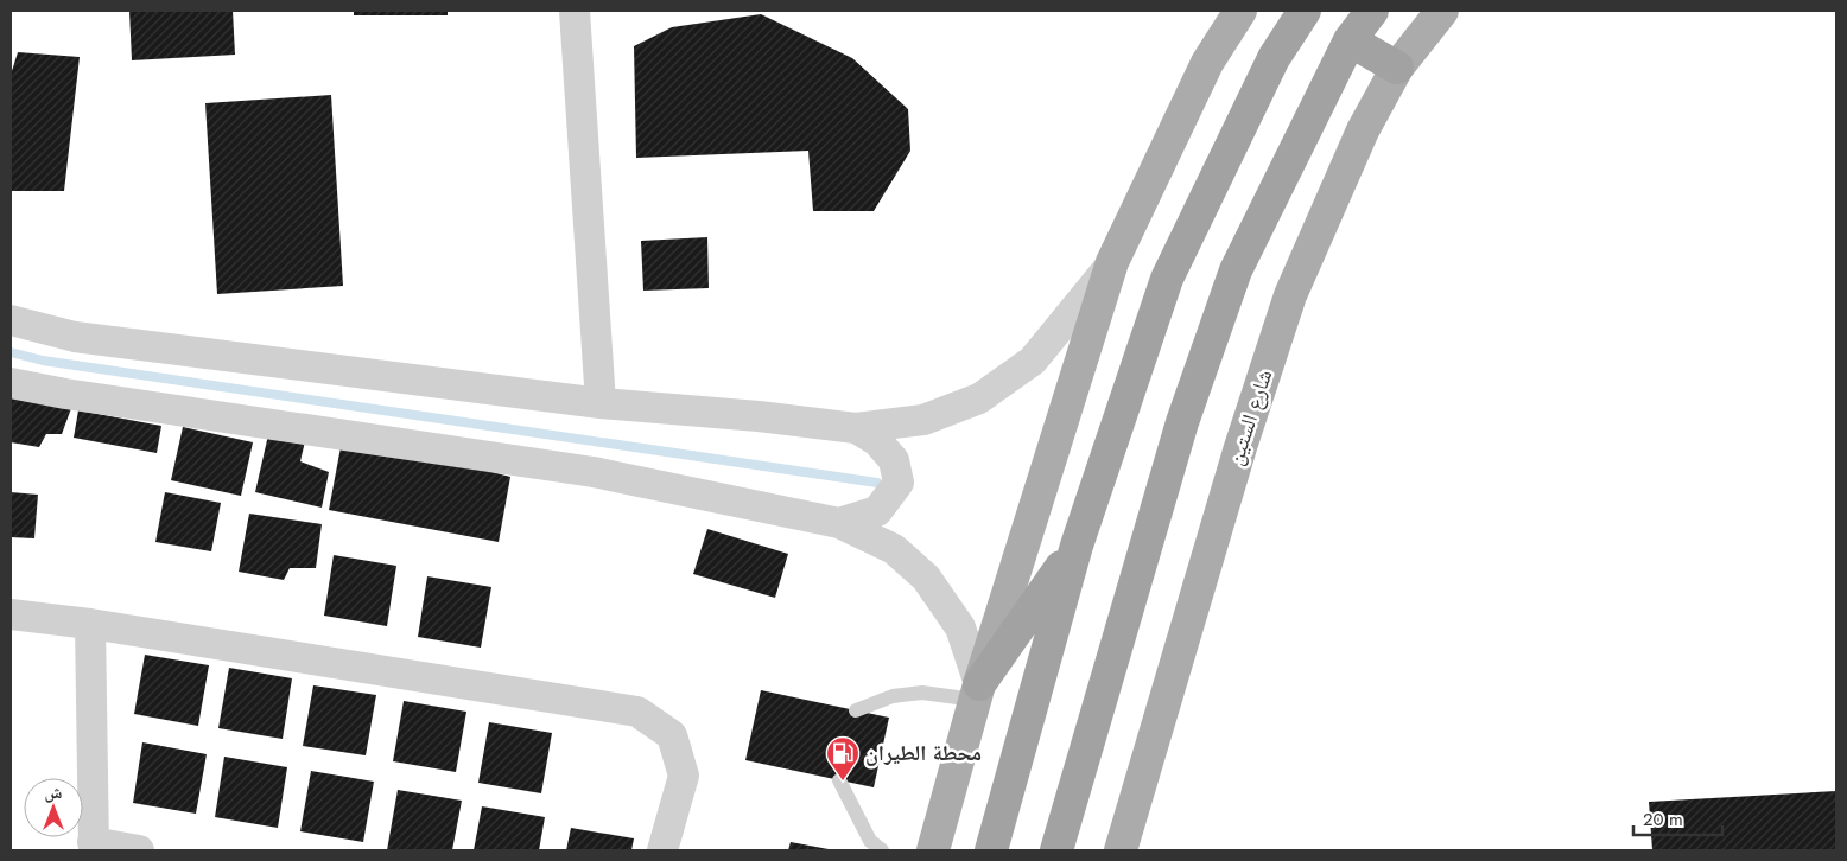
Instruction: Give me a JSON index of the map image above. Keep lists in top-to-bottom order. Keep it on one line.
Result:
{"streets":{"main road":["شارع الستين"]},"places":{"fuel station":["محطة الطيران"]},"scale_bar":"20 m","north":"top"}
